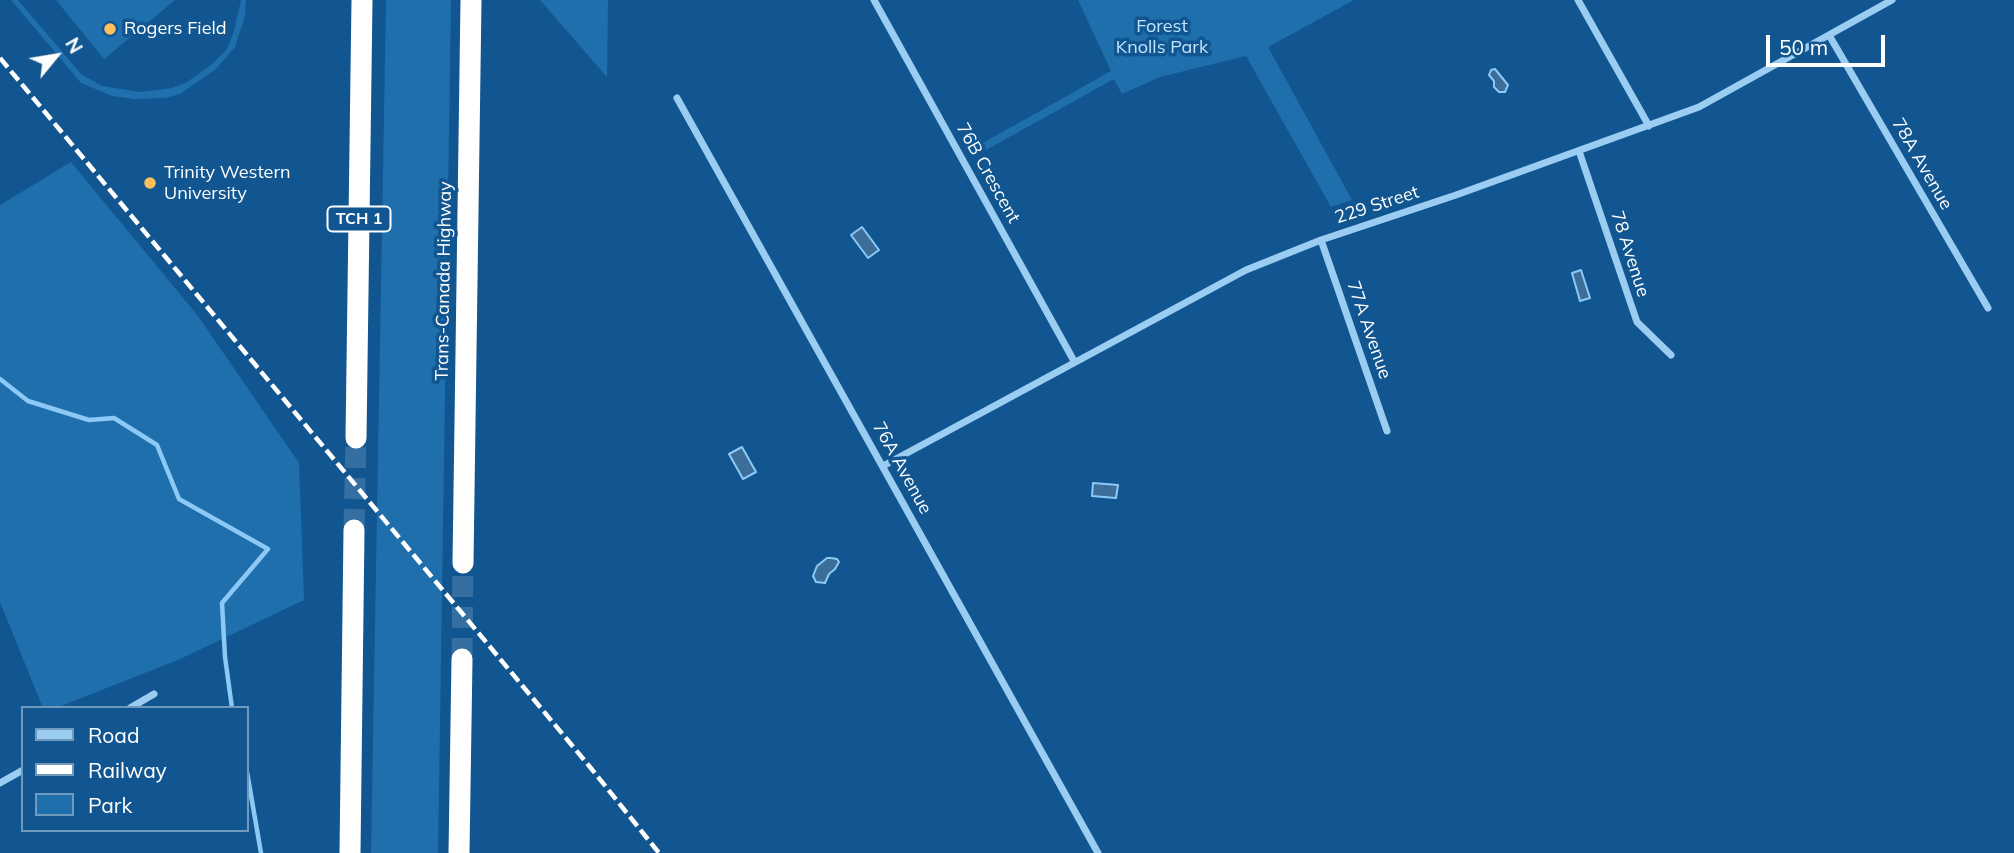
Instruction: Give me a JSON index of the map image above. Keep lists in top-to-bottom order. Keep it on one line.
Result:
{"streets":{"highway":["TCH 1","Trans-Canada Highway"],"street":["78A Avenue","76B Crescent","229 Street","78 Avenue","77A Avenue","76A Avenue"]},"crossings":[["78A Avenue","229 Street"],["76B Crescent","229 Street"],["229 Street","78 Avenue"],["229 Street","77A Avenue"],["229 Street","76A Avenue"]],"parks":["Forest Knolls Park"],"places":["Rogers Field","Trinity Western University"],"legend":["Road","Railway","Park"],"scale_bar":"50 m","north":"top right"}
